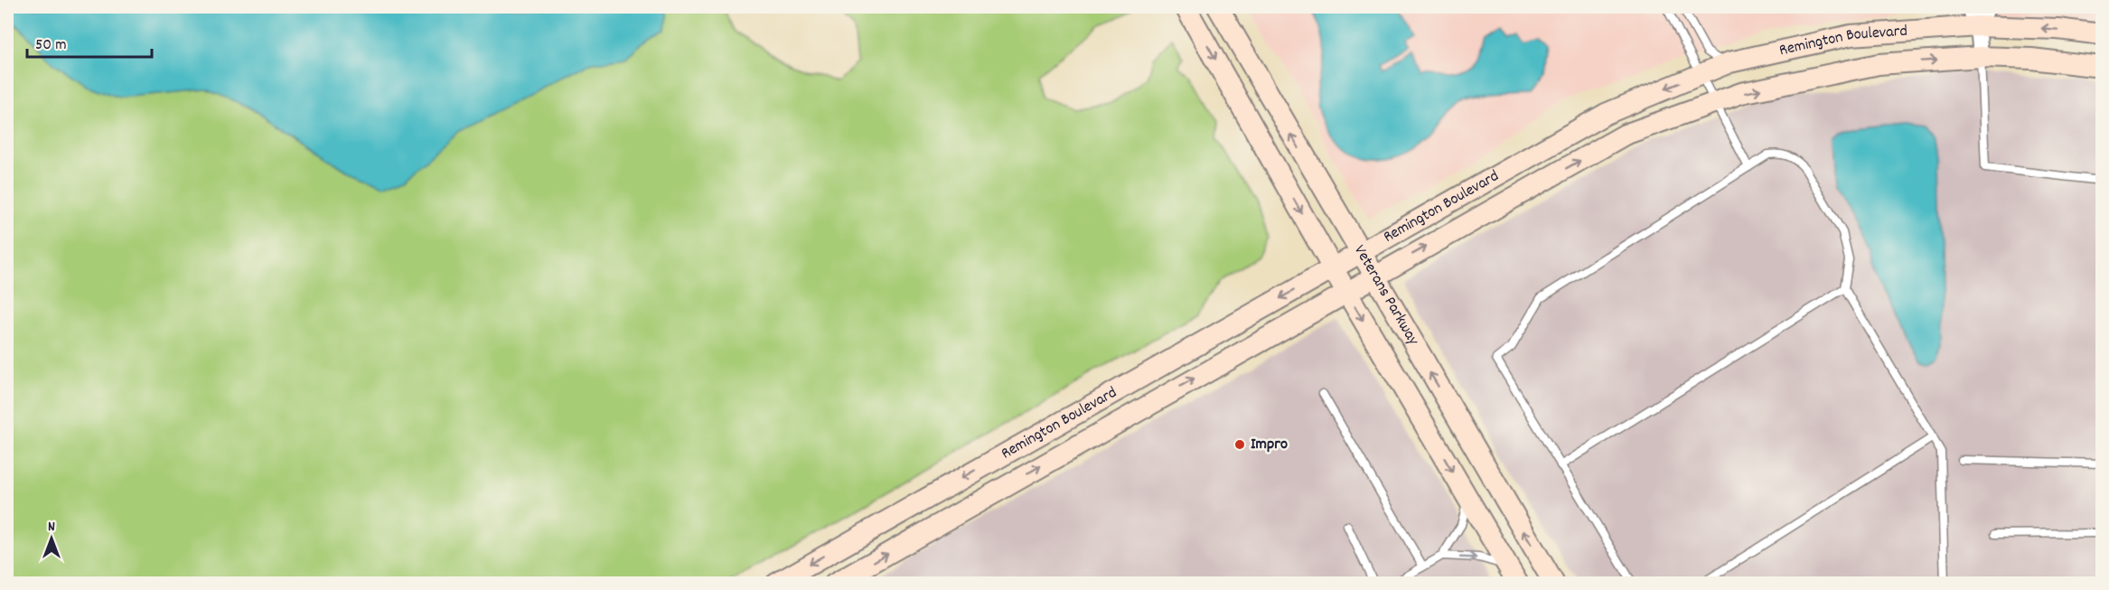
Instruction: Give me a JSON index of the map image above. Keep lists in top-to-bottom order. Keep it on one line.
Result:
{"streets":{"street":["Remington Boulevard","Veterans Parkway"]},"crossings":[["Remington Boulevard","Veterans Parkway"]],"places":["Impro"],"scale_bar":"50 m","north":"top"}
